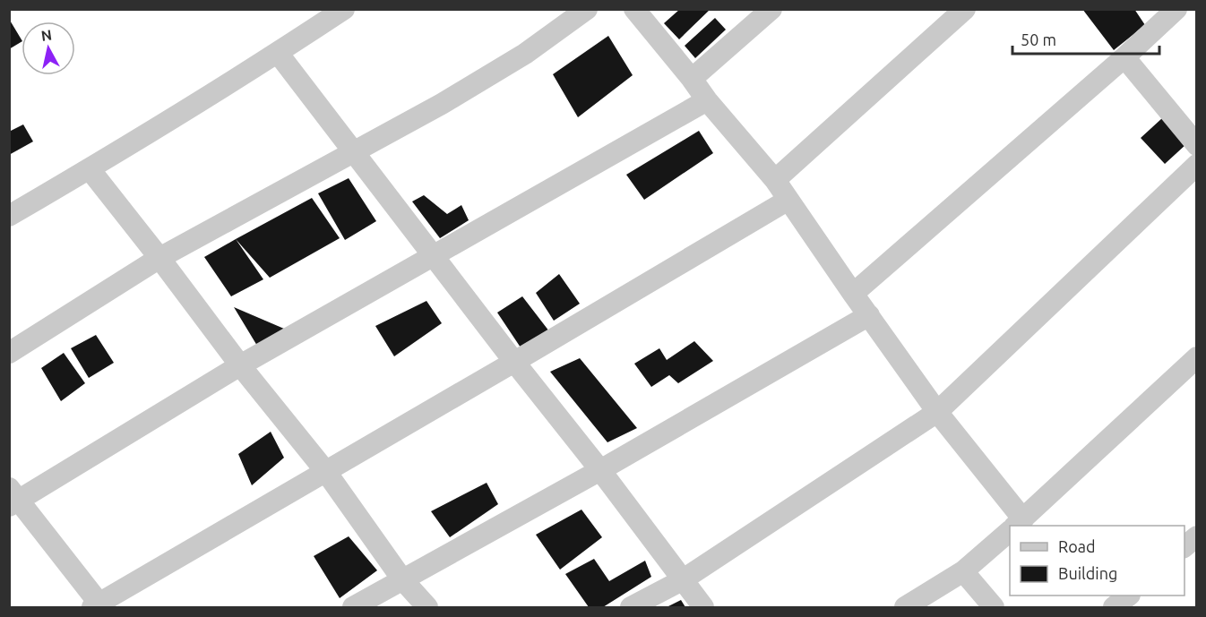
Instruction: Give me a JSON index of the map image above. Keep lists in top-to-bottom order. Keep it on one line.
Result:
{"legend":["Road","Building"],"scale_bar":"50 m","north":"top"}
